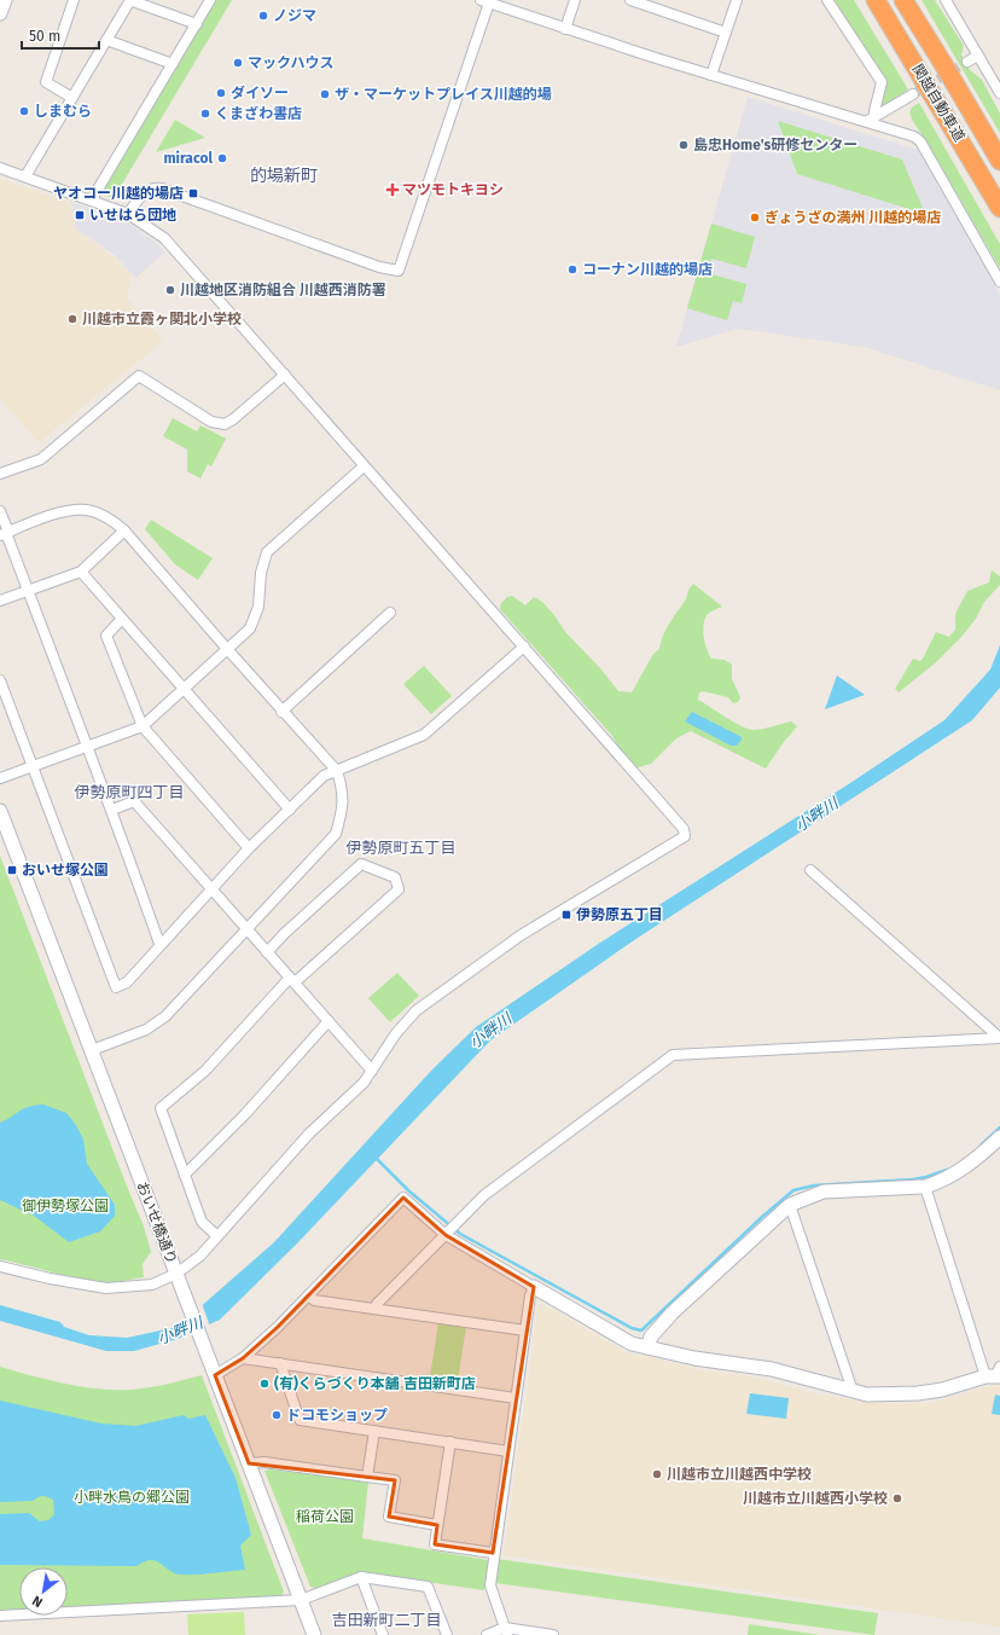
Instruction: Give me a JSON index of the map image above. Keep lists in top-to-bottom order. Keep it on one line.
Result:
{"streets":{"highway":["関越自動車道"],"street":["おいせ橋通り"]},"districts":["的場新町","伊勢原町四丁目","伊勢原町五丁目","吉田新町二丁目"],"water":["小畔川"],"parks":["御伊勢塚公園","小畔水鳥の郷公園","稲荷公園"],"places":{"other":["ノジマ","マックハウス","ダイソー","ザ・マーケットプレイス川越的場","しまむら","くまざわ書店","島忠Home's研修センター","miracol","ぎょうざの満州 川越的場店","コーナン川越的場店","川越地区消防組合 川越西消防署","川越市立霞ヶ関北小学校","(有)くらづくり本舗 吉田新町店","ドコモショップ","川越市立川越西中学校","川越市立川越西小学校"],"health":["マツモトキヨシ"],"transit":["ヤオコー川越的場店","いせはら団地","おいせ塚公園","伊勢原五丁目"]},"scale_bar":"50 m","north":"bottom left"}
